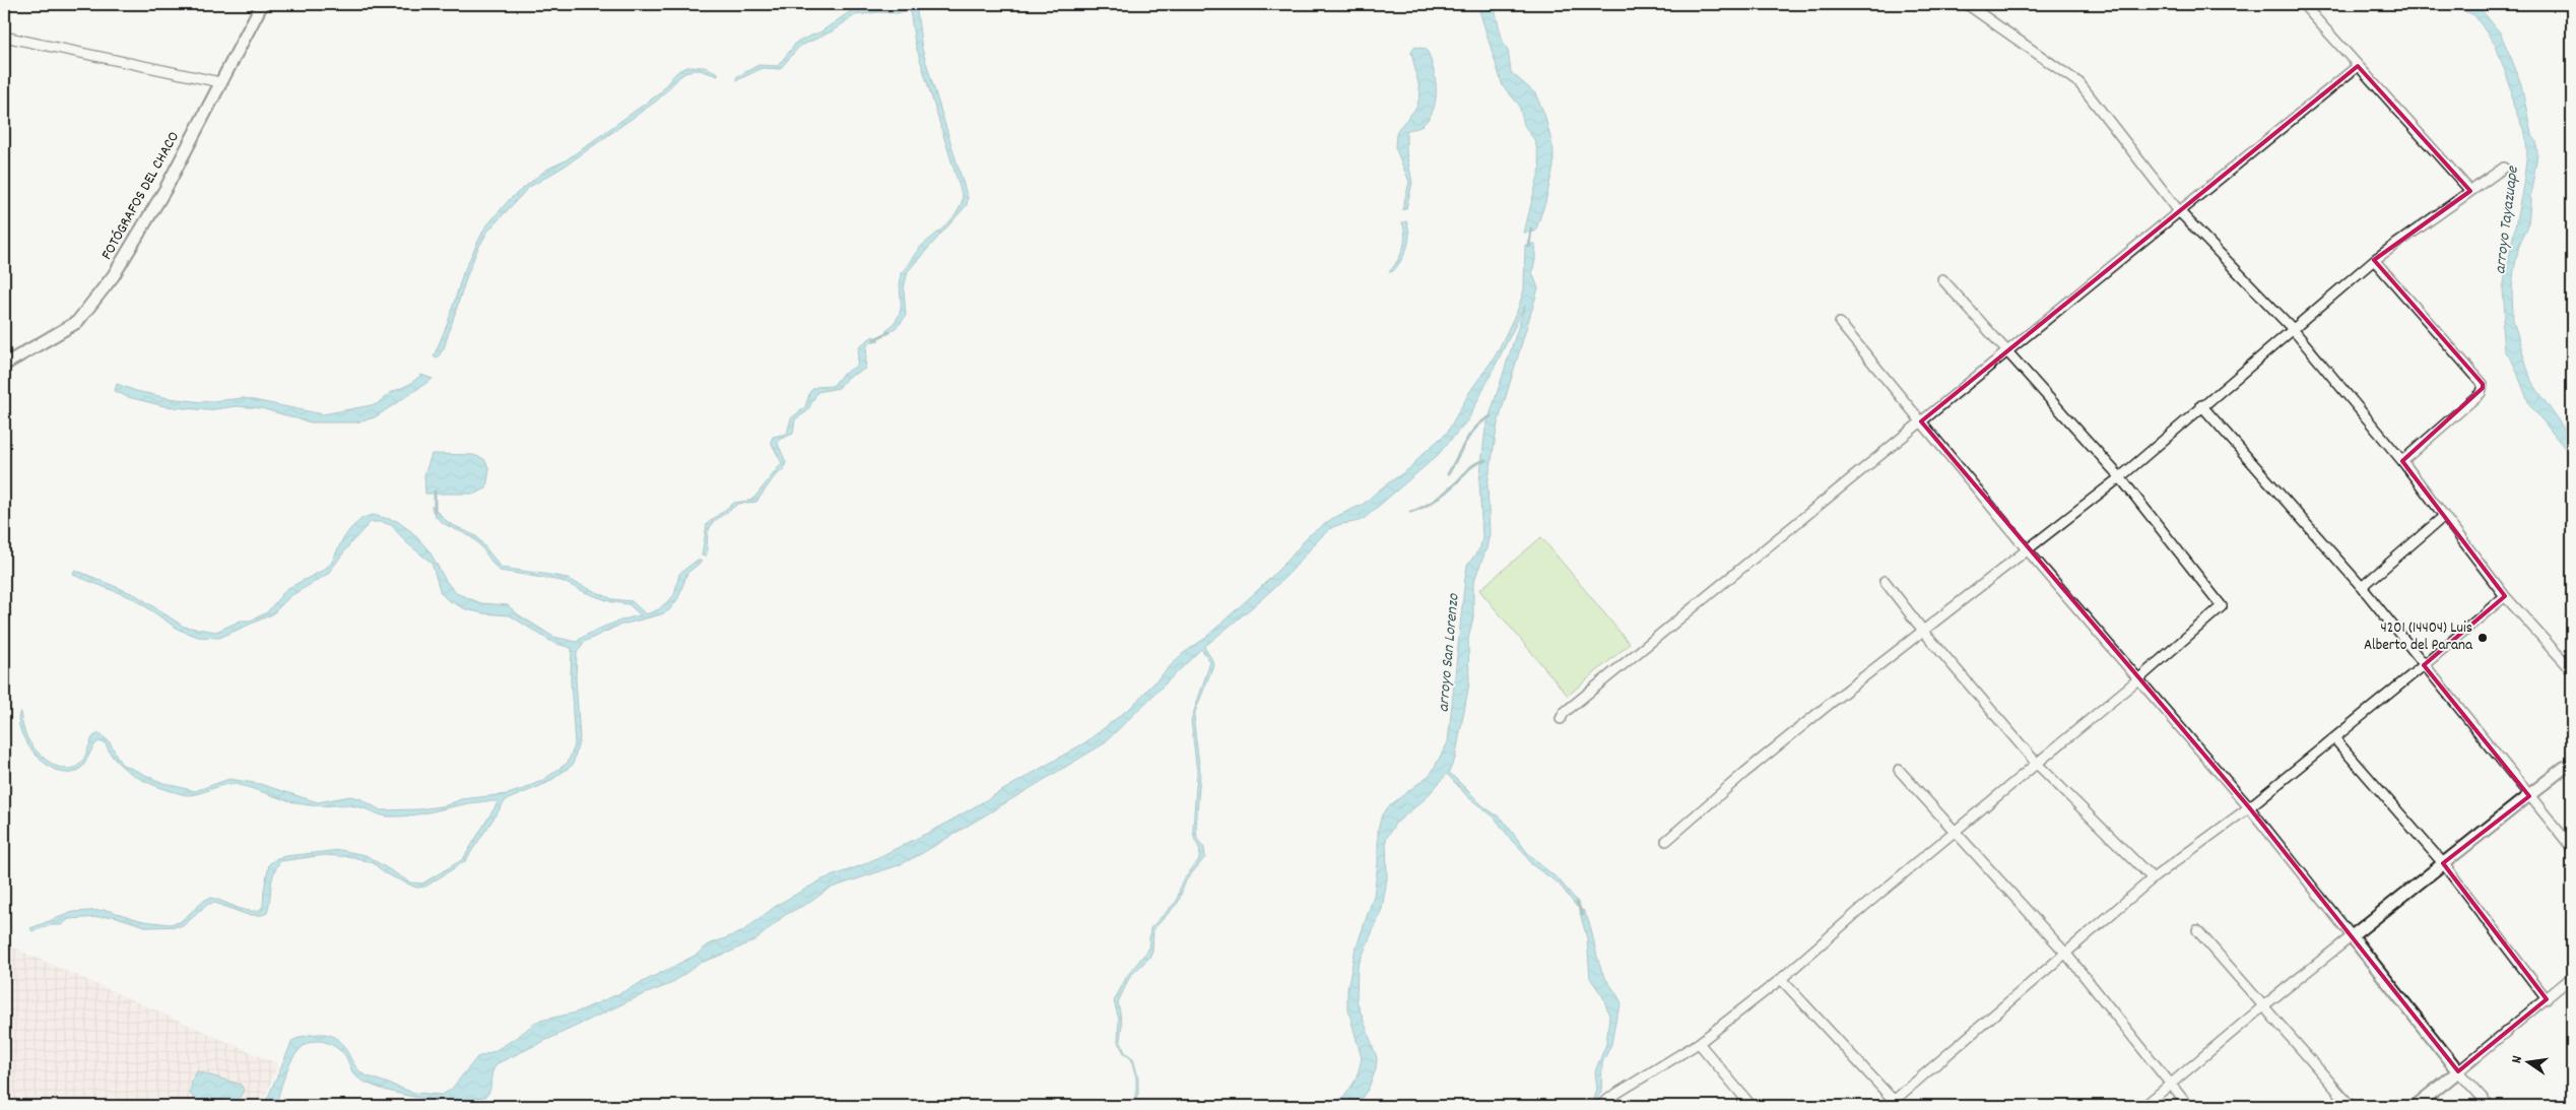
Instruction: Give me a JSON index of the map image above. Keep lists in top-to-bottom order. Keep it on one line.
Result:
{"streets":{"street":["FOTÓGRAFOS DEL CHACO"]},"water":["arroyo Tayazuape","arroyo San Lorenzo"],"places":["4201 (14404) Luis Alberto del Parana"],"north":"left"}
